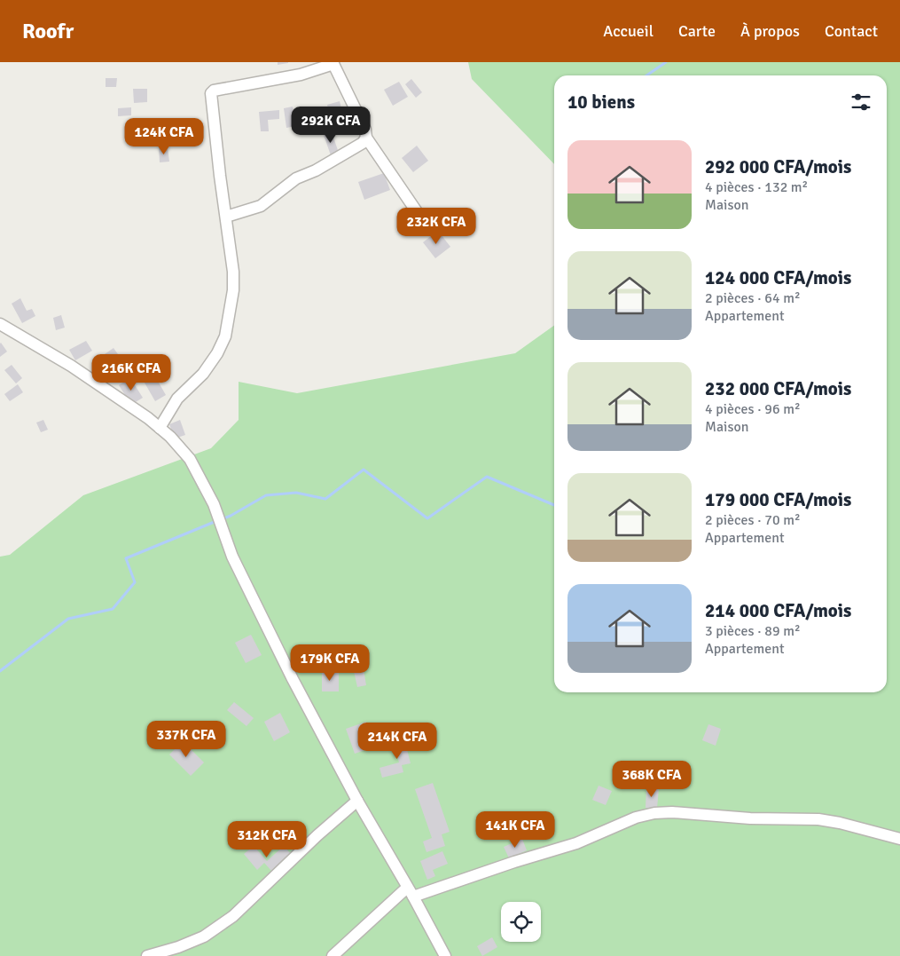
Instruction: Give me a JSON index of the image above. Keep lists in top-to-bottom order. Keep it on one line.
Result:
{"page":{"header":"Roofr","nav":["Accueil","Carte","À propos","Contact"],"heading":"10 biens","price":["292K CFA","124K CFA","232K CFA","216K CFA","179K CFA","337K CFA","214K CFA","368K CFA","141K CFA","312K CFA"],"list":[{"name":"292 000 CFA/mois","note":"4 pièces · 132 m² · Maison"},{"name":"124 000 CFA/mois","note":"2 pièces · 64 m² · Appartement"},{"name":"232 000 CFA/mois","note":"4 pièces · 96 m² · Maison"},{"name":"179 000 CFA/mois","note":"2 pièces · 70 m² · Appartement"},{"name":"214 000 CFA/mois","note":"3 pièces · 89 m² · Appartement"}]}}
